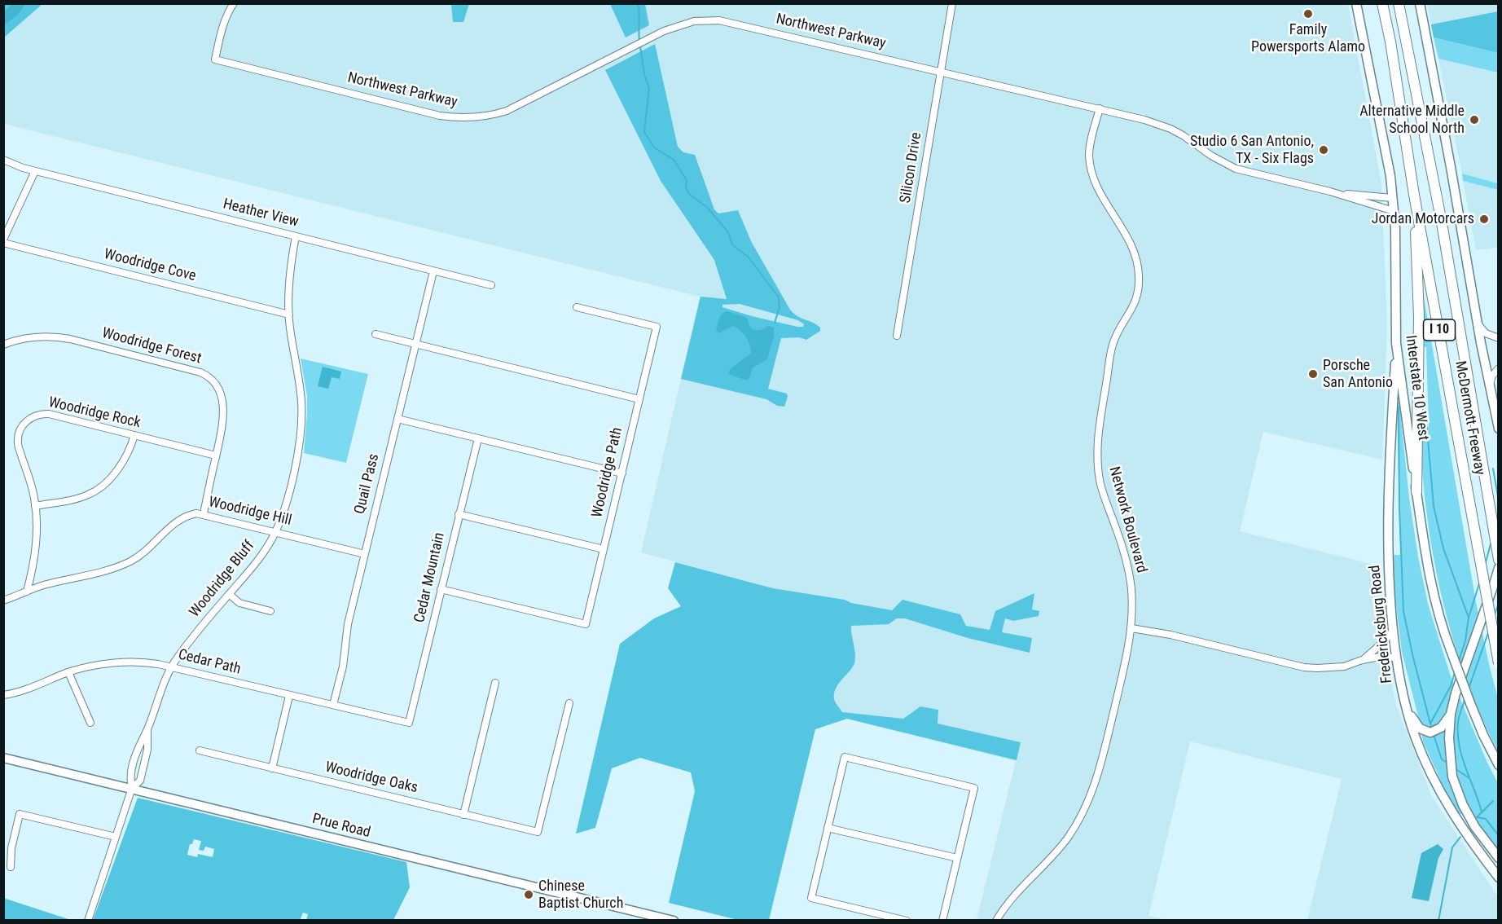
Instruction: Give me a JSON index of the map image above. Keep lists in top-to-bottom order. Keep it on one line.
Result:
{"streets":{"highway":["I 10","McDermott Freeway"],"main road":["Interstate 10 West","Fredericksburg Road","Prue Road"],"street":["Northwest Parkway","Silicon Drive","Heather View","Woodridge Cove","Woodridge Forest","Woodridge Rock","Woodridge Path","Quail Pass","Woodridge Hill","Network Boulevard","Cedar Mountain","Woodridge Bluff","Cedar Path","Woodridge Oaks"]},"crossings":[["Northwest Parkway","Silicon Drive"],["Northwest Parkway","Interstate 10 West"],["Northwest Parkway","Network Boulevard"],["Heather View","Quail Pass"],["Heather View","Woodridge Bluff"],["Woodridge Cove","Woodridge Bluff"],["Woodridge Forest","Woodridge Rock"],["Woodridge Forest","Woodridge Hill"],["Interstate 10 West","Fredericksburg Road"],["Woodridge Rock","Woodridge Hill"],["Woodridge Path","Cedar Mountain"],["Quail Pass","Woodridge Hill"],["Quail Pass","Cedar Path"],["Woodridge Hill","Woodridge Bluff"],["Cedar Mountain","Cedar Path"],["Woodridge Bluff","Cedar Path"],["Woodridge Bluff","Prue Road"]],"places":["Family Powersports Alamo","Alternative Middle School North","Studio 6 San Antonio, TX - Six Flags","Jordan Motorcars","Porsche San Antonio","Chinese Baptist Church"]}
